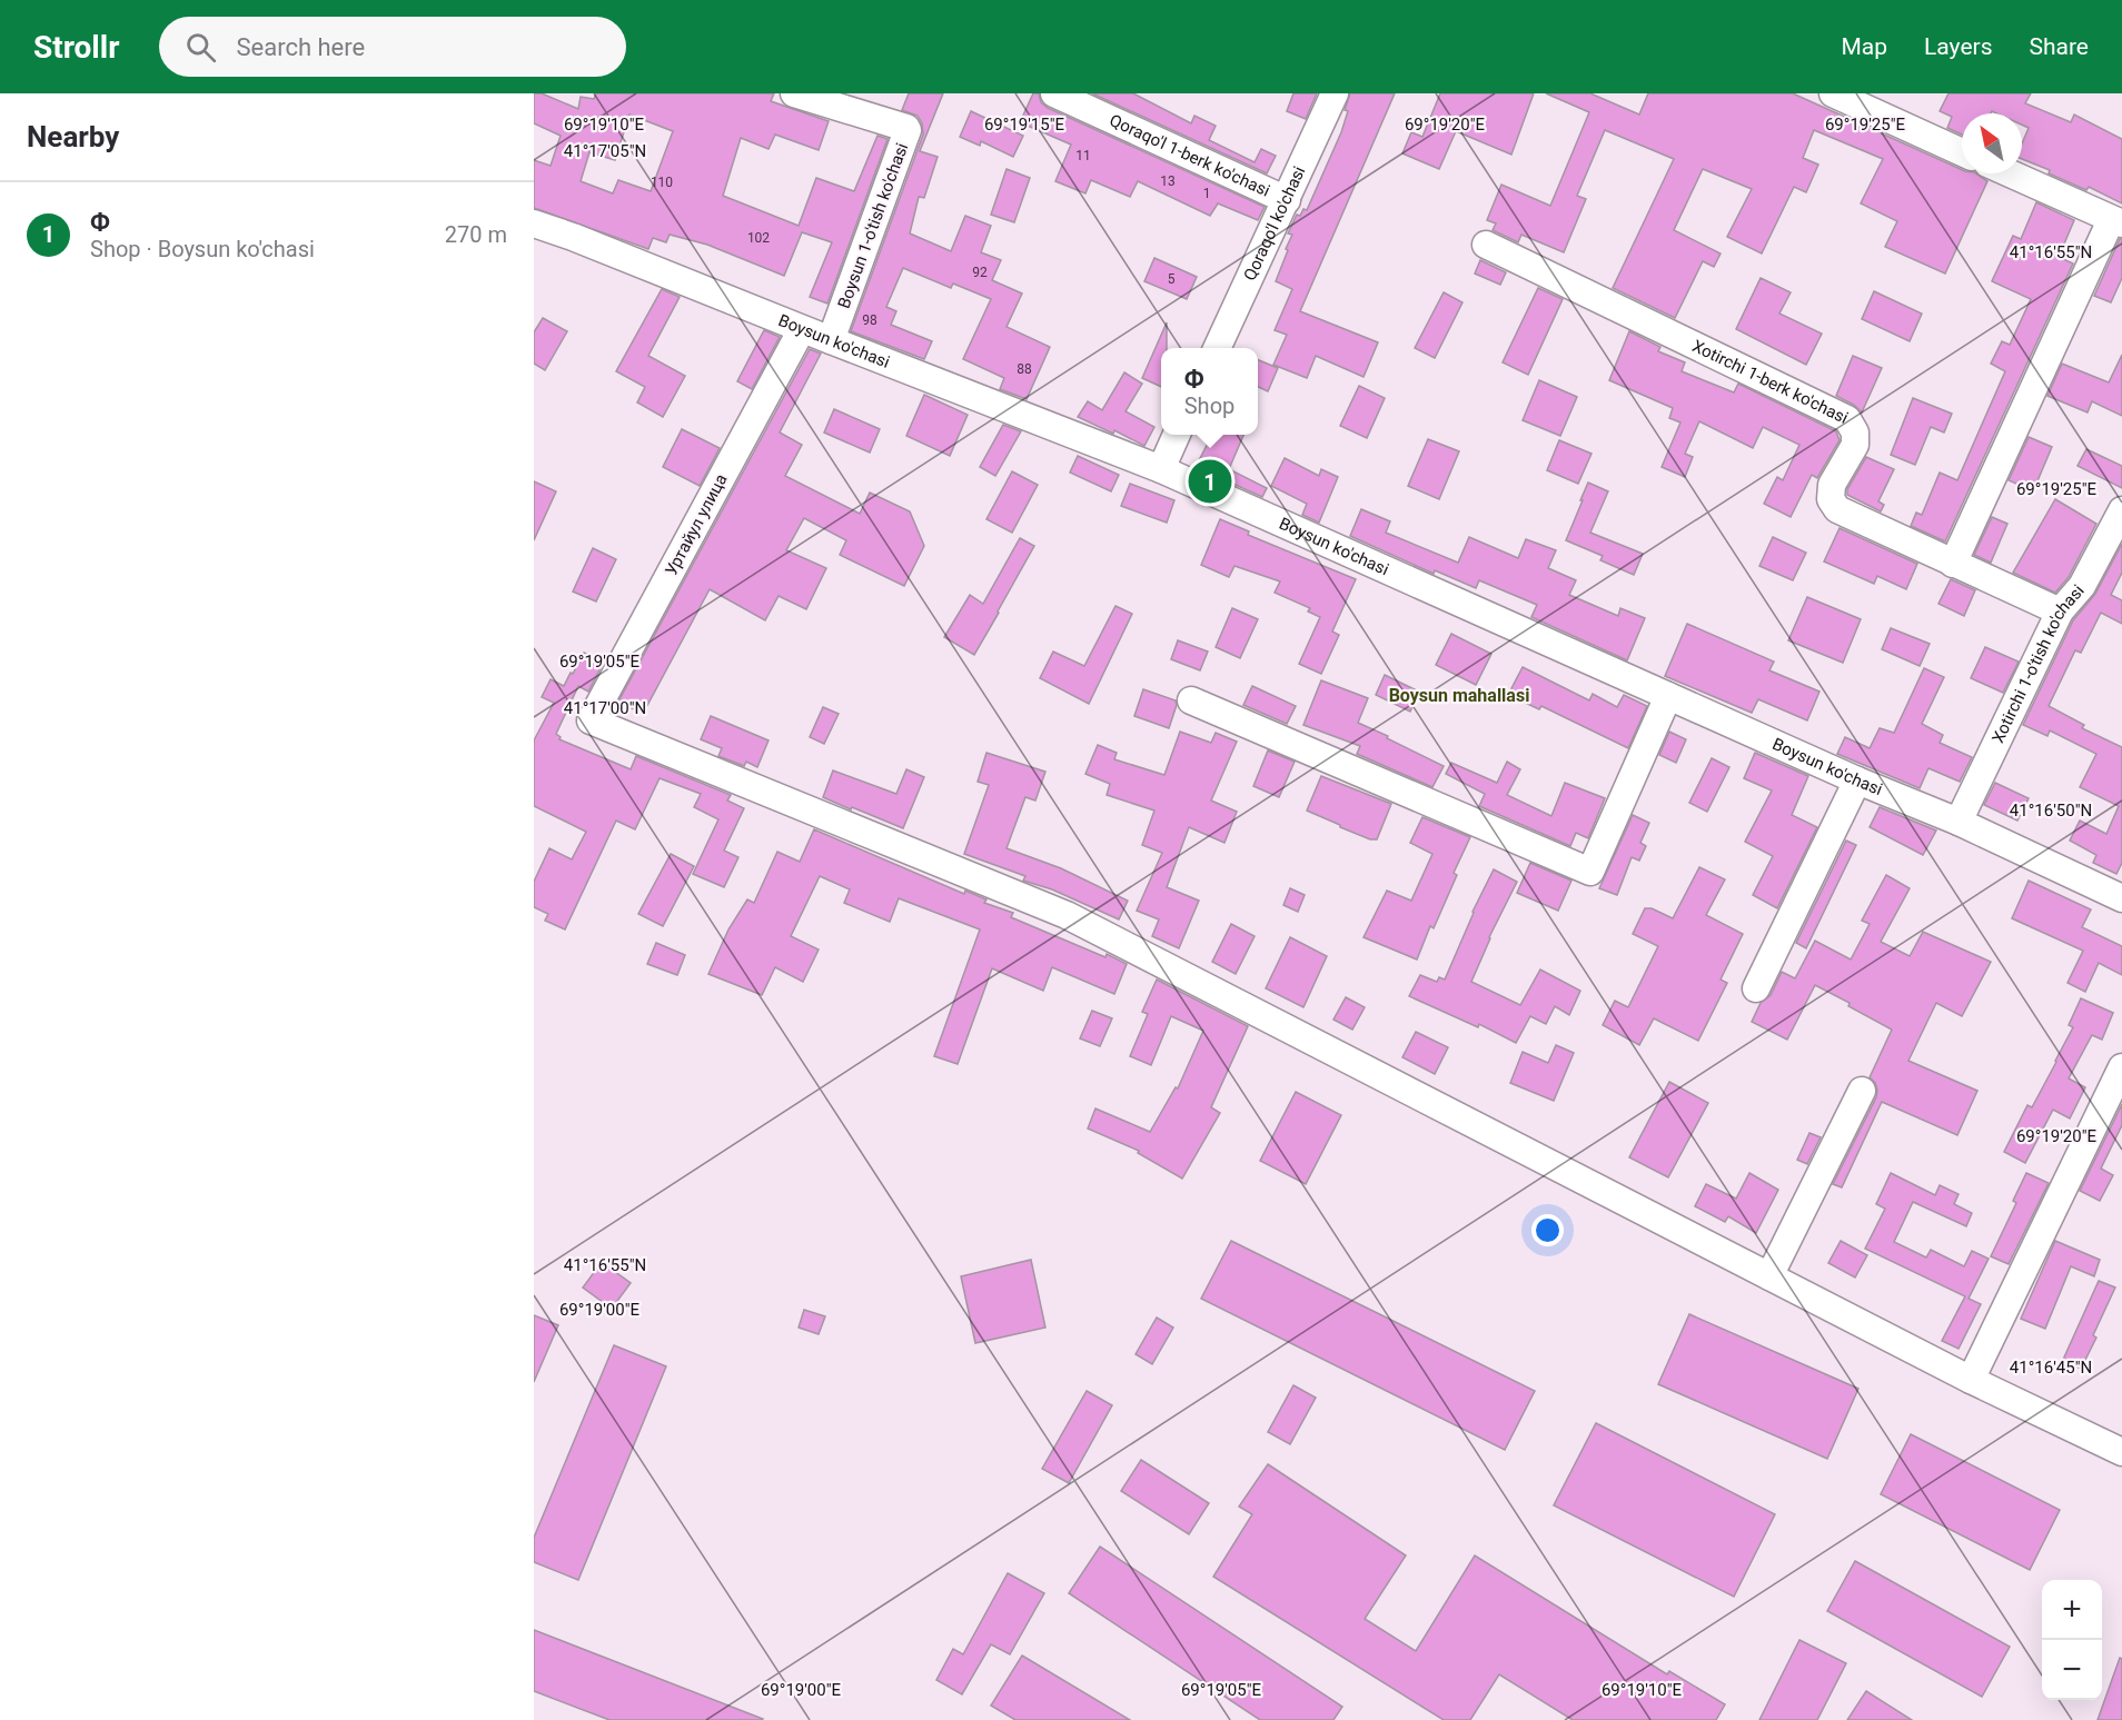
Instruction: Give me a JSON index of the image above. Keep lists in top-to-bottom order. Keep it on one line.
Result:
{"streets":{"street":["Qoraqo'l 1-berk ko'chasi","Qoraqo'l ko'chasi","Boysun 1-o'tish ko'chasi","Boysun ko'chasi","Xotirchi 1-berk ko'chasi","Уртайул улица","Xotirchi 1-o'tish ko'chasi"]},"crossings":[["Qoraqo'l 1-berk ko'chasi","Qoraqo'l ko'chasi"],["Boysun 1-o'tish ko'chasi","Boysun ko'chasi"],["Boysun ko'chasi","Уртайул улица"],["Boysun ko'chasi","Xotirchi 1-o'tish ko'chasi"],["Xotirchi 1-berk ko'chasi","Xotirchi 1-o'tish ko'chasi"]],"districts":["Boysun mahallasi"],"house_numbers":["11","13","110","1","102","92","5","98","88"],"north":"top left","page":{"header":"Strollr","search":"Search here","nav":["Map","Layers","Share"],"heading":"Nearby","list":[{"mark":"1","name":"Ф","note":"Shop · Boysun ko'chasi","value":"270 m"}],"popup":["Ф","Shop"],"pins":"1","map_buttons":["+","−"]},"coordinates":["69°19'10\"E","69°19'15\"E","69°19'20\"E","69°19'25\"E","41°17'05\"N","41°16'55\"N","69°19'05\"E","41°17'00\"N","41°16'50\"N","69°19'00\"E","41°16'45\"N"]}
